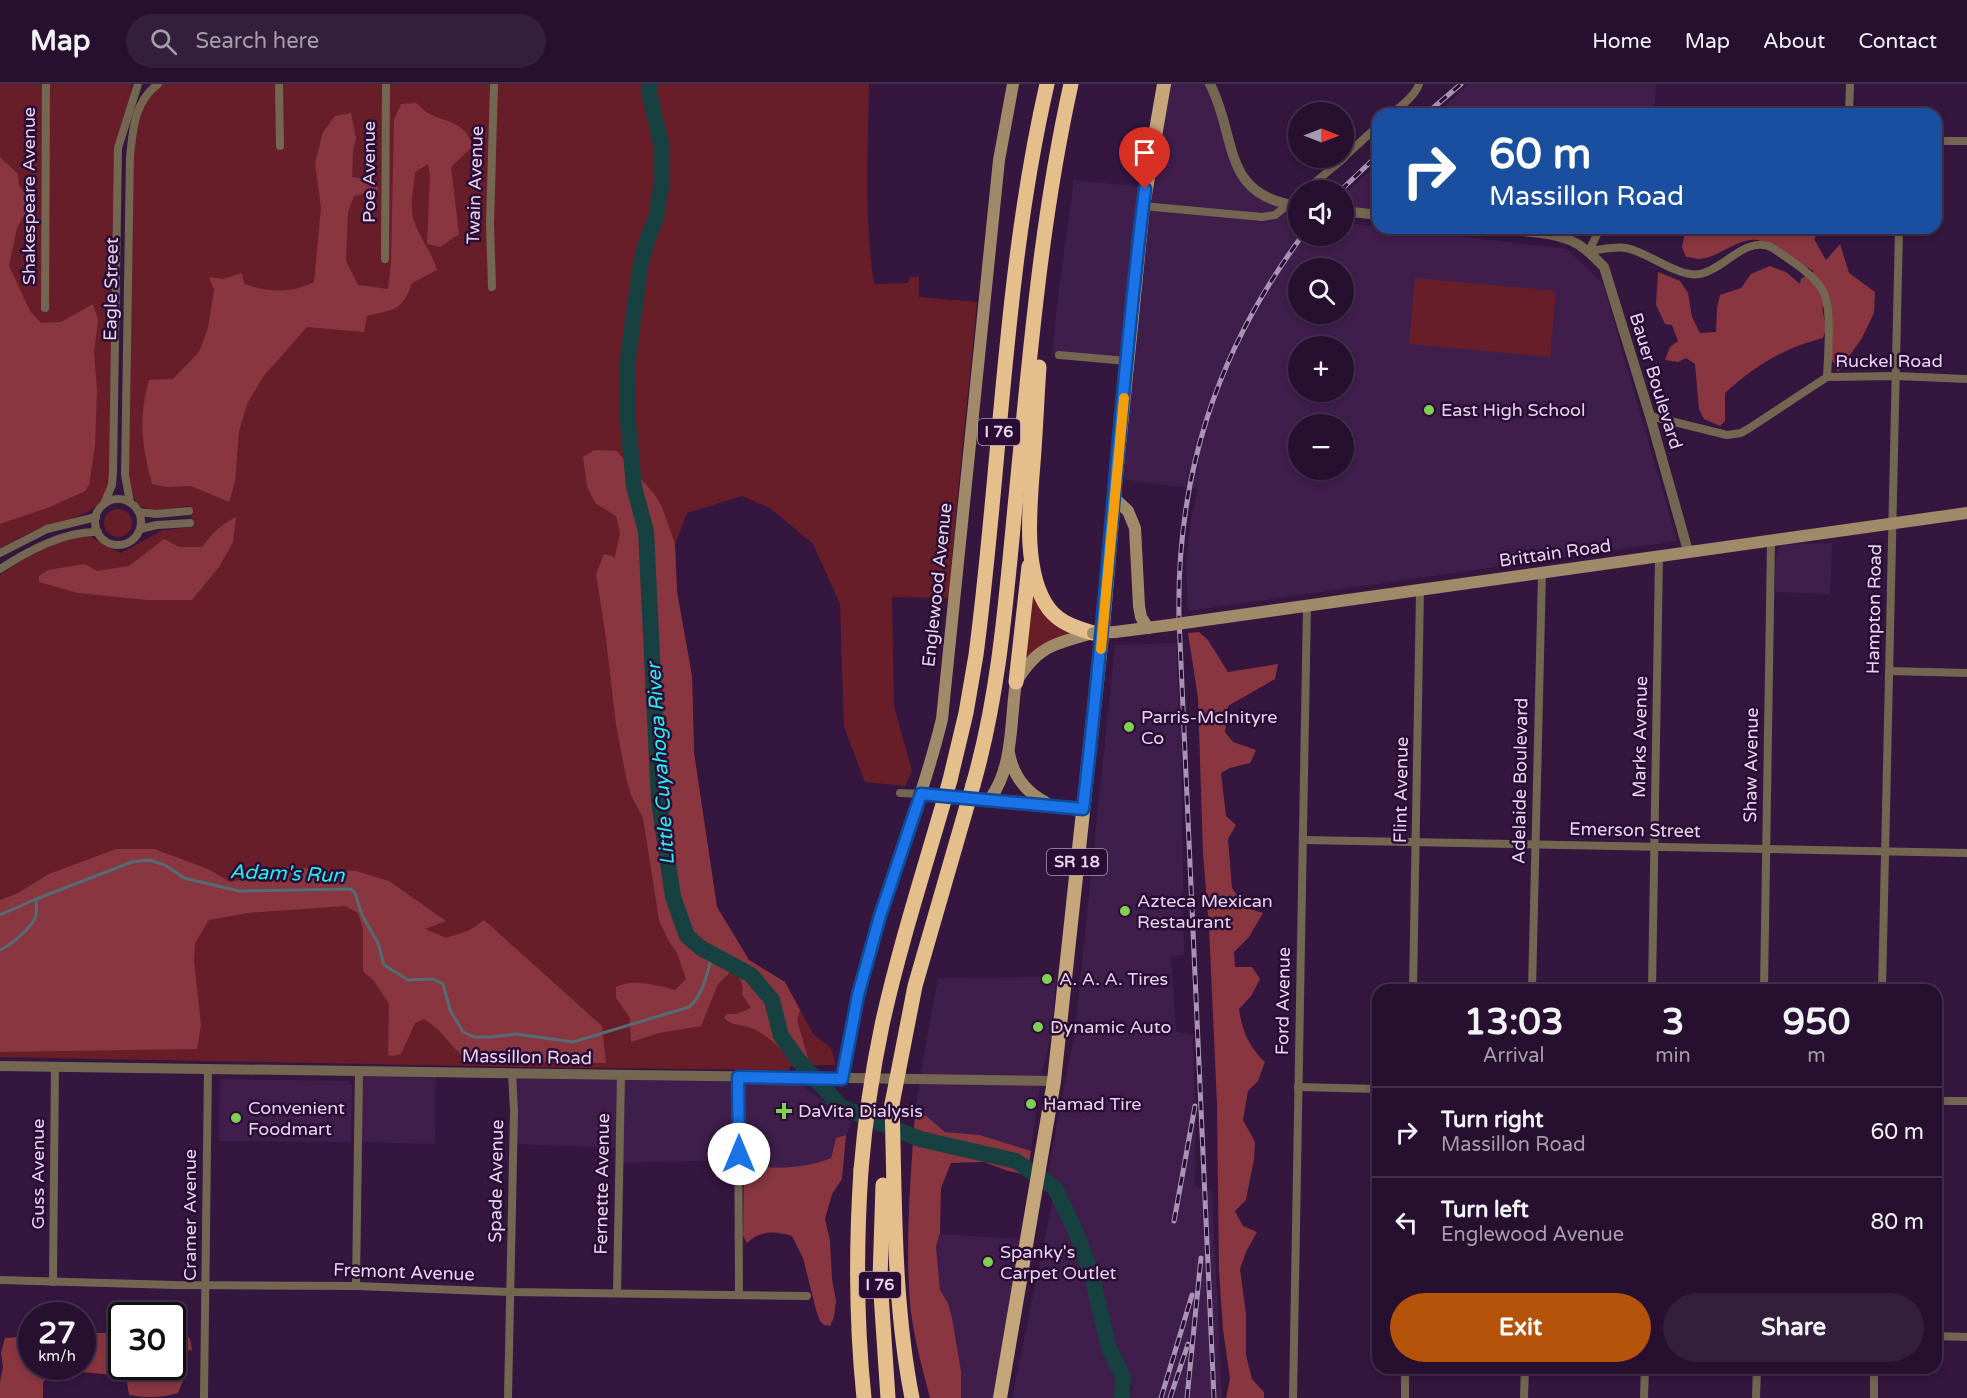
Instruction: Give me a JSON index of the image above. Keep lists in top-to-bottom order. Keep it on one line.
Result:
{"streets":{"highway":["I 76"],"main road":["Brittain Road","Englewood Avenue","SR 18"],"street":["Poe Avenue","Twain Avenue","Shakespeare Avenue","Eagle Street","Ruckel Road","Bauer Boulevard","Hampton Road","Marks Avenue","Shaw Avenue","Adelaide Boulevard","Flint Avenue","Emerson Street","Ford Avenue","Massillon Road","Guss Avenue","Spade Avenue","Fernette Avenue","Cramer Avenue","Fremont Avenue"]},"crossings":[["Ruckel Road","Bauer Boulevard"],["Ruckel Road","Hampton Road"],["Bauer Boulevard","Brittain Road"],["Brittain Road","Hampton Road"],["Brittain Road","Marks Avenue"],["Brittain Road","Shaw Avenue"],["Brittain Road","Adelaide Boulevard"],["Brittain Road","Flint Avenue"],["Brittain Road","Ford Avenue"],["Englewood Avenue","Massillon Road"],["Hampton Road","Emerson Street"],["Marks Avenue","Emerson Street"],["Shaw Avenue","Emerson Street"],["Adelaide Boulevard","Emerson Street"],["Flint Avenue","Emerson Street"],["Emerson Street","Ford Avenue"],["SR 18","Massillon Road"],["Massillon Road","Guss Avenue"],["Massillon Road","Spade Avenue"],["Massillon Road","Fernette Avenue"],["Massillon Road","Cramer Avenue"],["Guss Avenue","Fremont Avenue"],["Spade Avenue","Fremont Avenue"],["Fernette Avenue","Fremont Avenue"],["Cramer Avenue","Fremont Avenue"]],"water":["Little Cuyahoga River","Adam's Run"],"places":{"other":["East High School","Parris-McInityre Co","Azteca Mexican Restaurant","A. A. A. Tires","Dynamic Auto","Hamad Tire","Convenient Foodmart","Spanky's Carpet Outlet"],"health":["DaVita Dialysis"]},"north":"right","page":{"header":"Map","search":"Search here","nav":["Home","Map","About","Contact"],"map_buttons":["+","−"],"turn":["60 m","Massillon Road"],"eta":["13:03","Arrival","3","min","950","m"],"list":[{"name":"Turn right","note":"Massillon Road","value":"60 m"},{"name":"Turn left","note":"Englewood Avenue","value":"80 m"}],"buttons":["Exit","Share"],"speed":"27 km/h","limit":"30"}}
